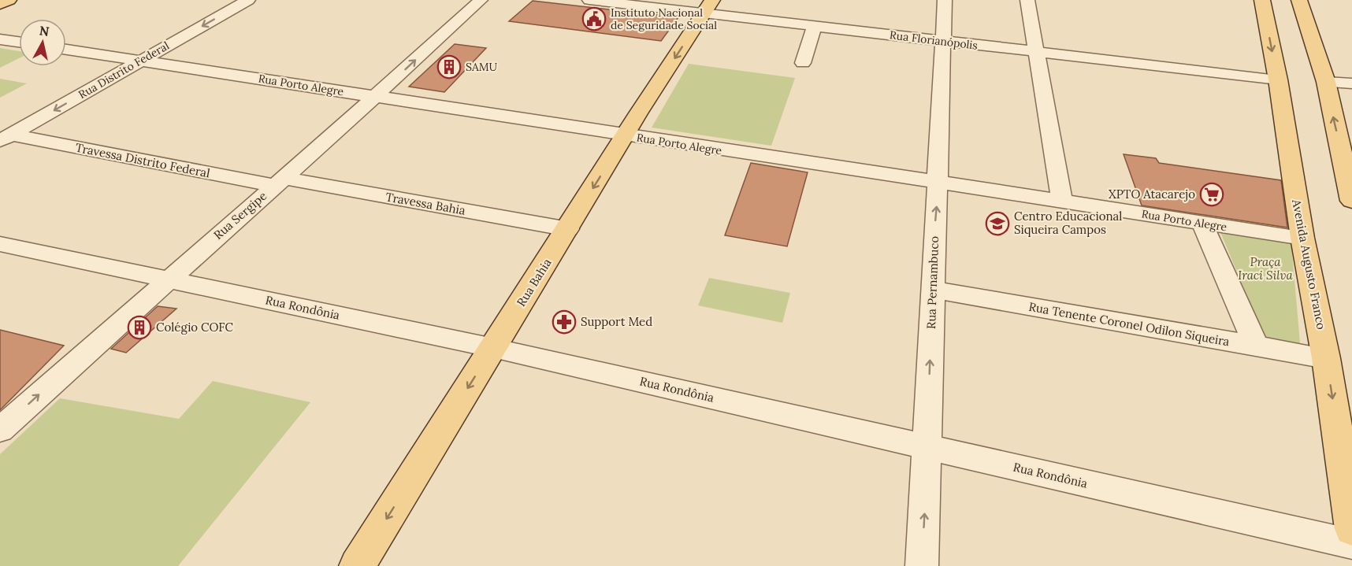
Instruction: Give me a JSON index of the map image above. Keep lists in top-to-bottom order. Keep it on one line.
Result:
{"streets":{"main road":["Avenida Augusto Franco","Rua Bahia"],"street":["Rua Florianópolis","Rua Distrito Federal","Rua Porto Alegre","Travessa Distrito Federal","Travessa Bahia","Rua Sergipe","Rua Pernambuco","Rua Rondônia","Rua Tenente Coronel Odilon Siqueira"]},"crossings":[["Rua Florianópolis","Avenida Augusto Franco"],["Rua Florianópolis","Rua Bahia"],["Rua Florianópolis","Rua Pernambuco"],["Rua Distrito Federal","Rua Porto Alegre"],["Rua Distrito Federal","Travessa Distrito Federal"],["Rua Porto Alegre","Rua Sergipe"],["Rua Porto Alegre","Avenida Augusto Franco"],["Rua Porto Alegre","Rua Bahia"],["Rua Porto Alegre","Rua Pernambuco"],["Travessa Distrito Federal","Travessa Bahia"],["Travessa Distrito Federal","Rua Sergipe"],["Travessa Bahia","Rua Sergipe"],["Travessa Bahia","Rua Bahia"],["Rua Sergipe","Rua Rondônia"],["Avenida Augusto Franco","Rua Tenente Coronel Odilon Siqueira"],["Rua Bahia","Rua Rondônia"],["Rua Pernambuco","Rua Rondônia"],["Rua Pernambuco","Rua Tenente Coronel Odilon Siqueira"]],"one_way":["Rua Distrito Federal","Rua Sergipe","Avenida Augusto Franco","Rua Bahia","Rua Pernambuco"],"parks":["Praça Iraci Silva"],"places":{"public building":["Instituto Nacional de Seguridade Social"],"building":["SAMU","Colégio COFC"],"supermarket":["XPTO Atacarejo"],"school or university":["Centro Educacional Siqueira Campos"],"pharmacy":["Support Med"]},"north":"top"}
